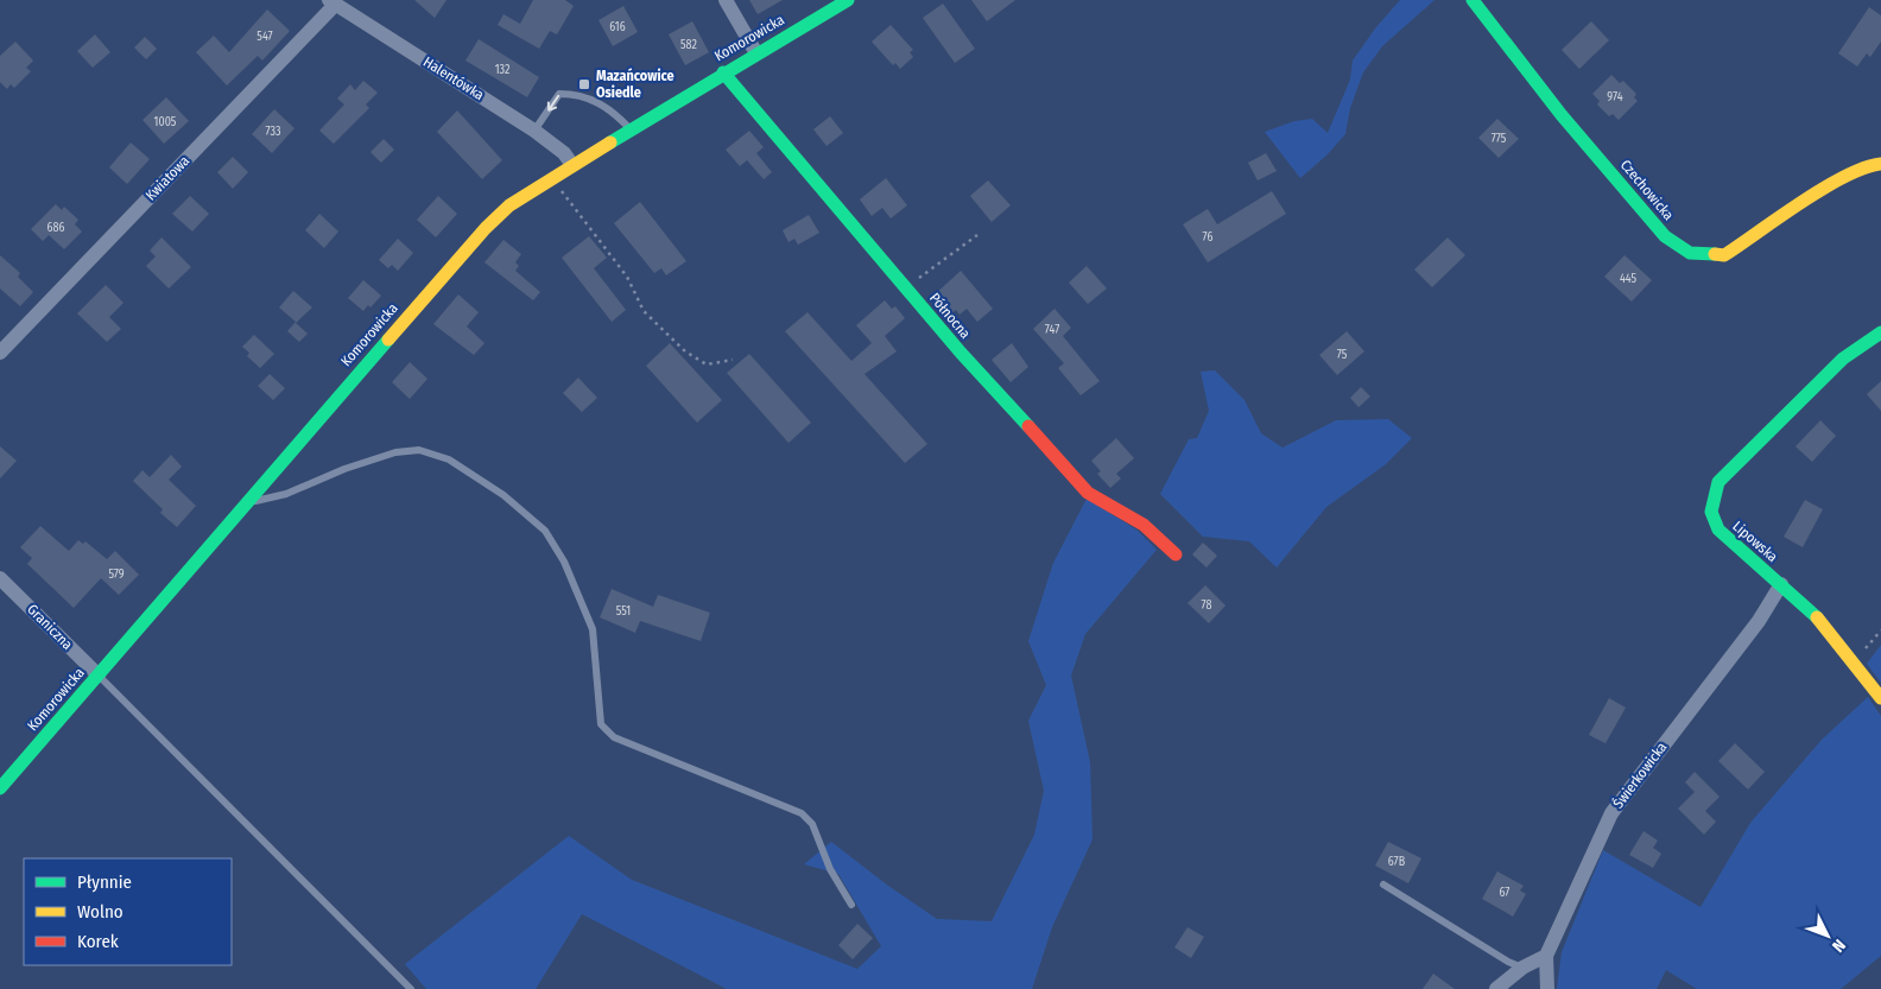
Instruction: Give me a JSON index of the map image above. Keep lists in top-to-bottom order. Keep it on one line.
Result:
{"streets":{"street":["Komorowicka","Halentówka","Kwiatowa","Czechowicka","Północna","Lipowska","Graniczna","Świerkowicka"]},"crossings":[["Komorowicka","Halentówka"],["Komorowicka","Północna"],["Komorowicka","Graniczna"],["Halentówka","Kwiatowa"],["Lipowska","Świerkowicka"]],"places":{"transit":["Mazańcowice Osiedle"]},"house_numbers":["616","547","582","132","974","1005","733","775","686","76","445","747","75","579","78","551","67B","67"],"legend":["Płynnie","Wolno","Korek"],"north":"bottom right"}
